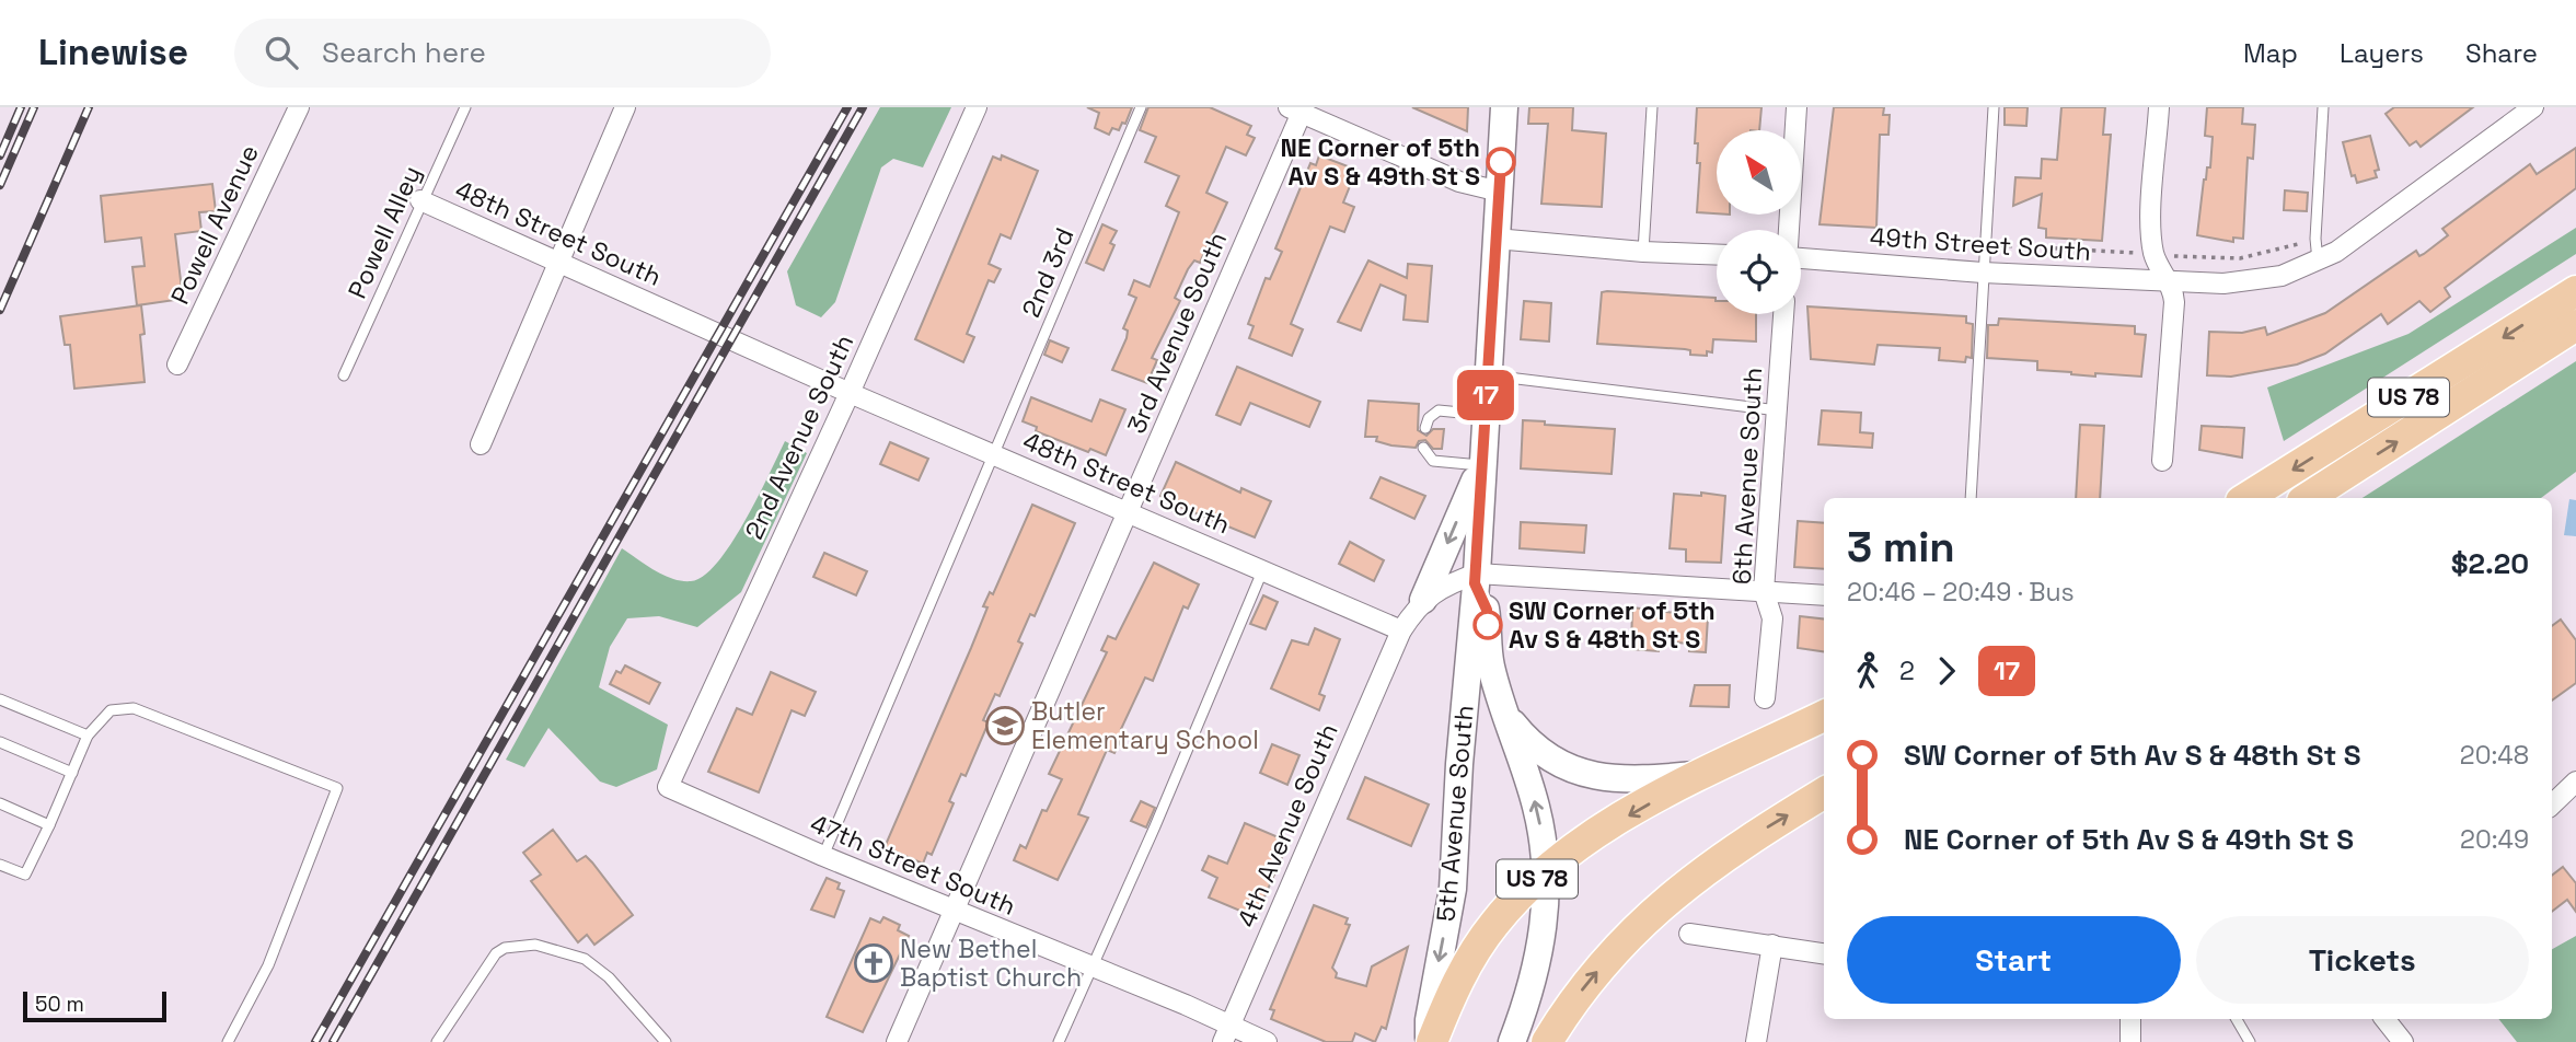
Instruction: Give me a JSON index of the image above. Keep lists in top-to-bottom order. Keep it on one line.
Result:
{"streets":{"main road":["US 78"],"street":["Powell Avenue","48th Street South","49th Street South","3rd Avenue South","2nd Avenue South","6th Avenue South","5th Avenue South","4th Avenue South","47th Street South"],"lane":["Powell Alley","2nd 3rd"]},"crossings":[["Powell Alley","48th Street South"],["48th Street South","2nd 3rd"],["48th Street South","3rd Avenue South"],["48th Street South","2nd Avenue South"],["48th Street South","4th Avenue South"],["2nd 3rd","47th Street South"],["3rd Avenue South","47th Street South"],["US 78","5th Avenue South"],["2nd Avenue South","47th Street South"],["4th Avenue South","47th Street South"]],"places":{"other":["NE Corner of 5th Av S & 49th St S","SW Corner of 5th Av S & 48th St S"],"school or university":["Butler Elementary School"],"church":["New Bethel Baptist Church"]},"lines":["bus line 17"],"scale_bar":"50 m","north":"top left","page":{"header":"Linewise","search":"Search here","nav":["Map","Layers","Share"],"on_map":"17","heading":["3 min","20:46 – 20:49 · Bus","$2.20"],"legs":["2","17"],"list":[{"name":"SW Corner of 5th Av S & 48th St S","value":"20:48"},{"name":"NE Corner of 5th Av S & 49th St S","value":"20:49"}],"buttons":["Start","Tickets"],"scale":"50 m"}}
